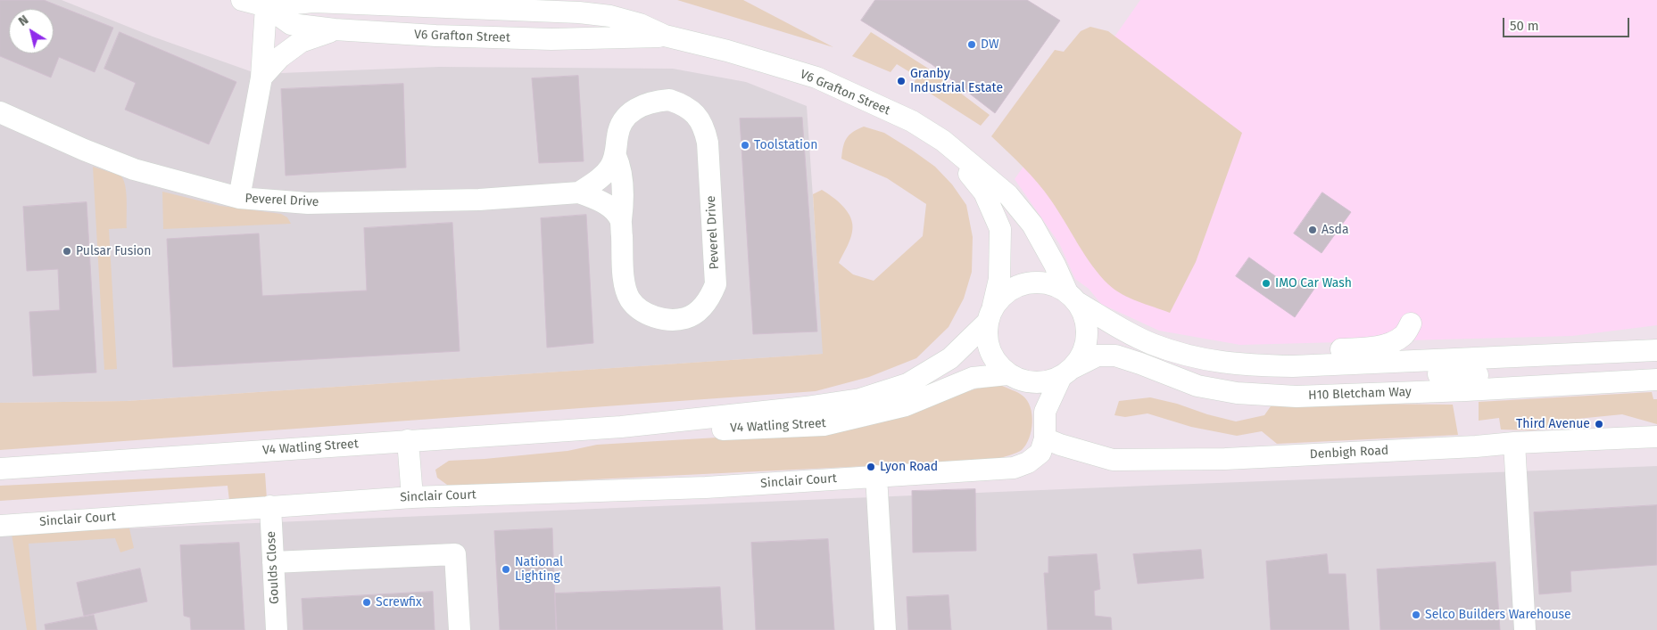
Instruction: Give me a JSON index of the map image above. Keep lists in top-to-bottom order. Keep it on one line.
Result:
{"streets":{"street":["V6 Grafton Street","Peverel Drive","H10 Bletcham Way","V4 Watling Street","Denbigh Road","Sinclair Court","Goulds Close"]},"crossings":[["V6 Grafton Street","H10 Bletcham Way"],["V6 Grafton Street","V4 Watling Street"],["H10 Bletcham Way","V4 Watling Street"],["Sinclair Court","Goulds Close"]],"places":["DW","Granby Industrial Estate","Toolstation","Asda","Pulsar Fusion","IMO Car Wash","Third Avenue","Lyon Road","National Lighting","Screwfix","Selco Builders Warehouse"],"scale_bar":"50 m","north":"top left"}
